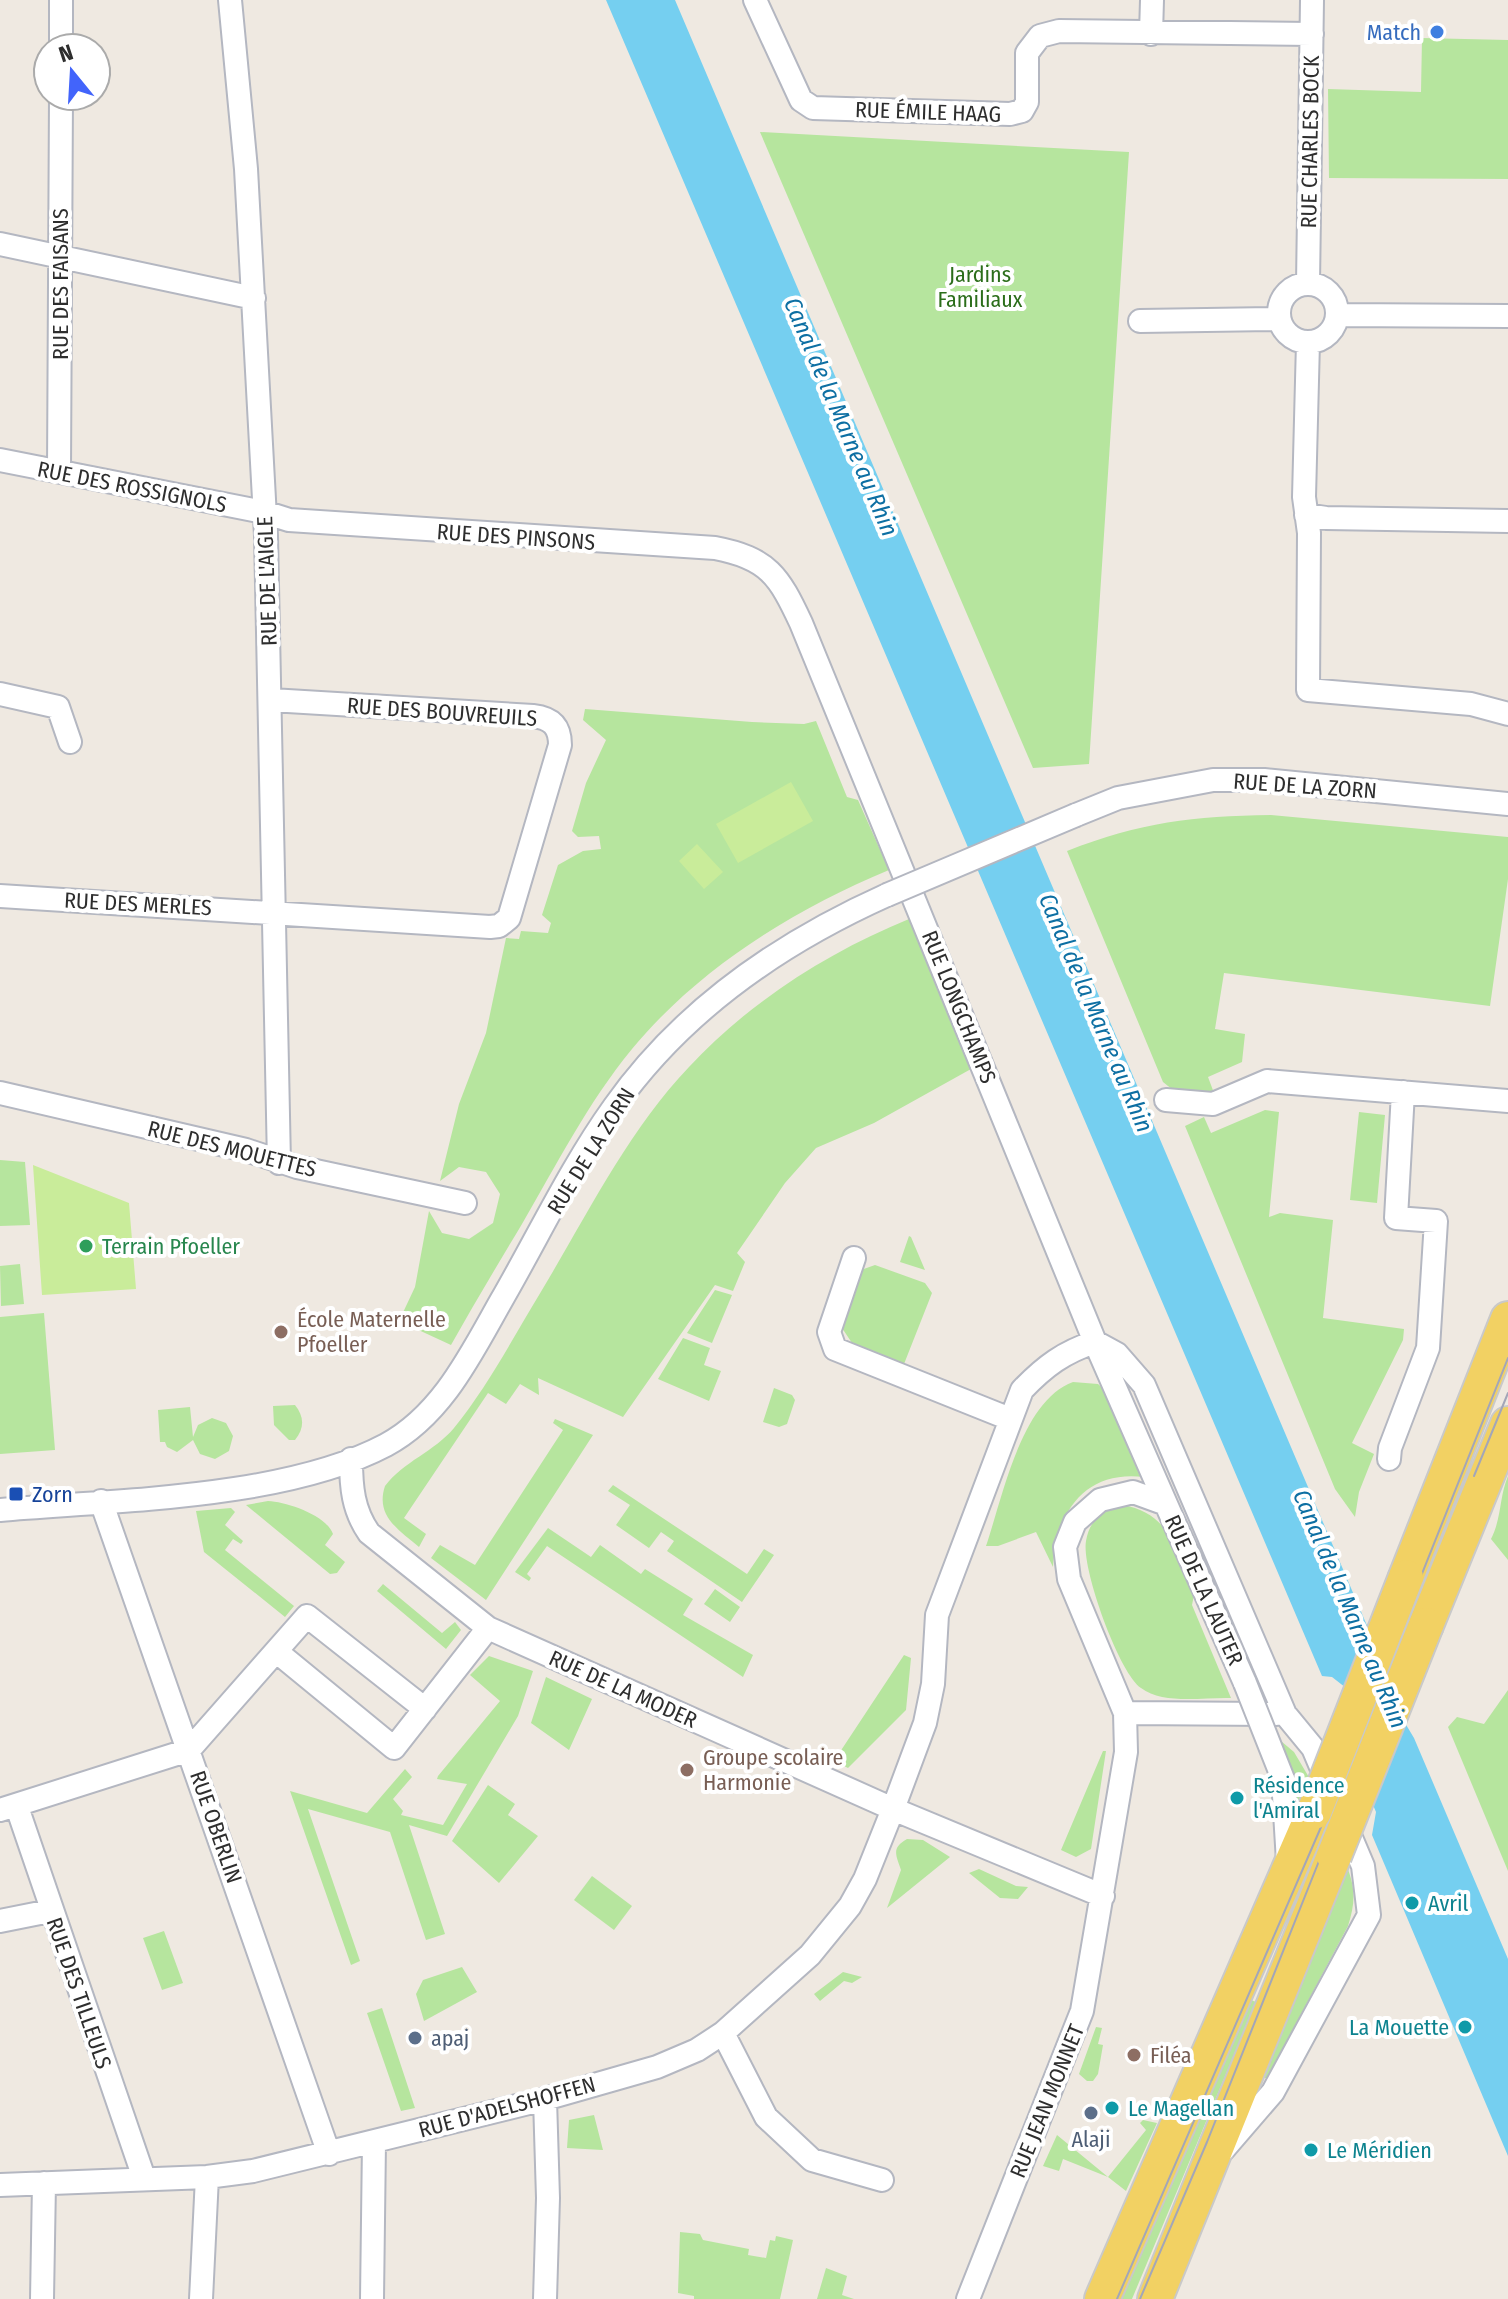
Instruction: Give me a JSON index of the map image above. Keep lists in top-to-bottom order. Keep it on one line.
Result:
{"streets":{"street":["RUE ÉMILE HAAG","RUE CHARLES BOCK","RUE DES FAISANS","RUE DES ROSSIGNOLS","RUE DES PINSONS","RUE DE L'AIGLE","RUE DES BOUVREUILS","RUE DE LA ZORN","RUE DES MERLES","RUE LONGCHAMPS","RUE DES MOUETTES","RUE DE LA LAUTER","RUE DE LA MODER","RUE OBERLIN","RUE DES TILLEULS","RUE JEAN MONNET","RUE D'ADELSHOFFEN"]},"crossings":[["RUE ÉMILE HAAG","RUE CHARLES BOCK"],["RUE DES FAISANS","RUE DES ROSSIGNOLS"],["RUE DES ROSSIGNOLS","RUE DES PINSONS"],["RUE DES ROSSIGNOLS","RUE DE L'AIGLE"],["RUE DES PINSONS","RUE DE L'AIGLE"],["RUE DES PINSONS","RUE LONGCHAMPS"],["RUE DE L'AIGLE","RUE DES BOUVREUILS"],["RUE DE L'AIGLE","RUE DES MERLES"],["RUE DE L'AIGLE","RUE DES MOUETTES"],["RUE DES BOUVREUILS","RUE DES MERLES"],["RUE DE LA ZORN","RUE DE LA MODER"],["RUE DE LA ZORN","RUE OBERLIN"],["RUE LONGCHAMPS","RUE DE LA LAUTER"],["RUE DE LA LAUTER","RUE DE LA MODER"],["RUE DE LA LAUTER","RUE JEAN MONNET"],["RUE DE LA MODER","RUE JEAN MONNET"],["RUE DE LA MODER","RUE D'ADELSHOFFEN"],["RUE OBERLIN","RUE D'ADELSHOFFEN"],["RUE DES TILLEULS","RUE D'ADELSHOFFEN"]],"water":["Canal de la Marne au Rhin"],"parks":["Jardins Familiaux"],"places":{"other":["Match","Terrain Pfoeller","École Maternelle Pfoeller","Groupe scolaire Harmonie","Résidence l'Amiral","Avril","La Mouette","apaj","Filéa","Le Magellan","Alaji","Le Méridien"],"transit":["Zorn"]},"north":"top"}
